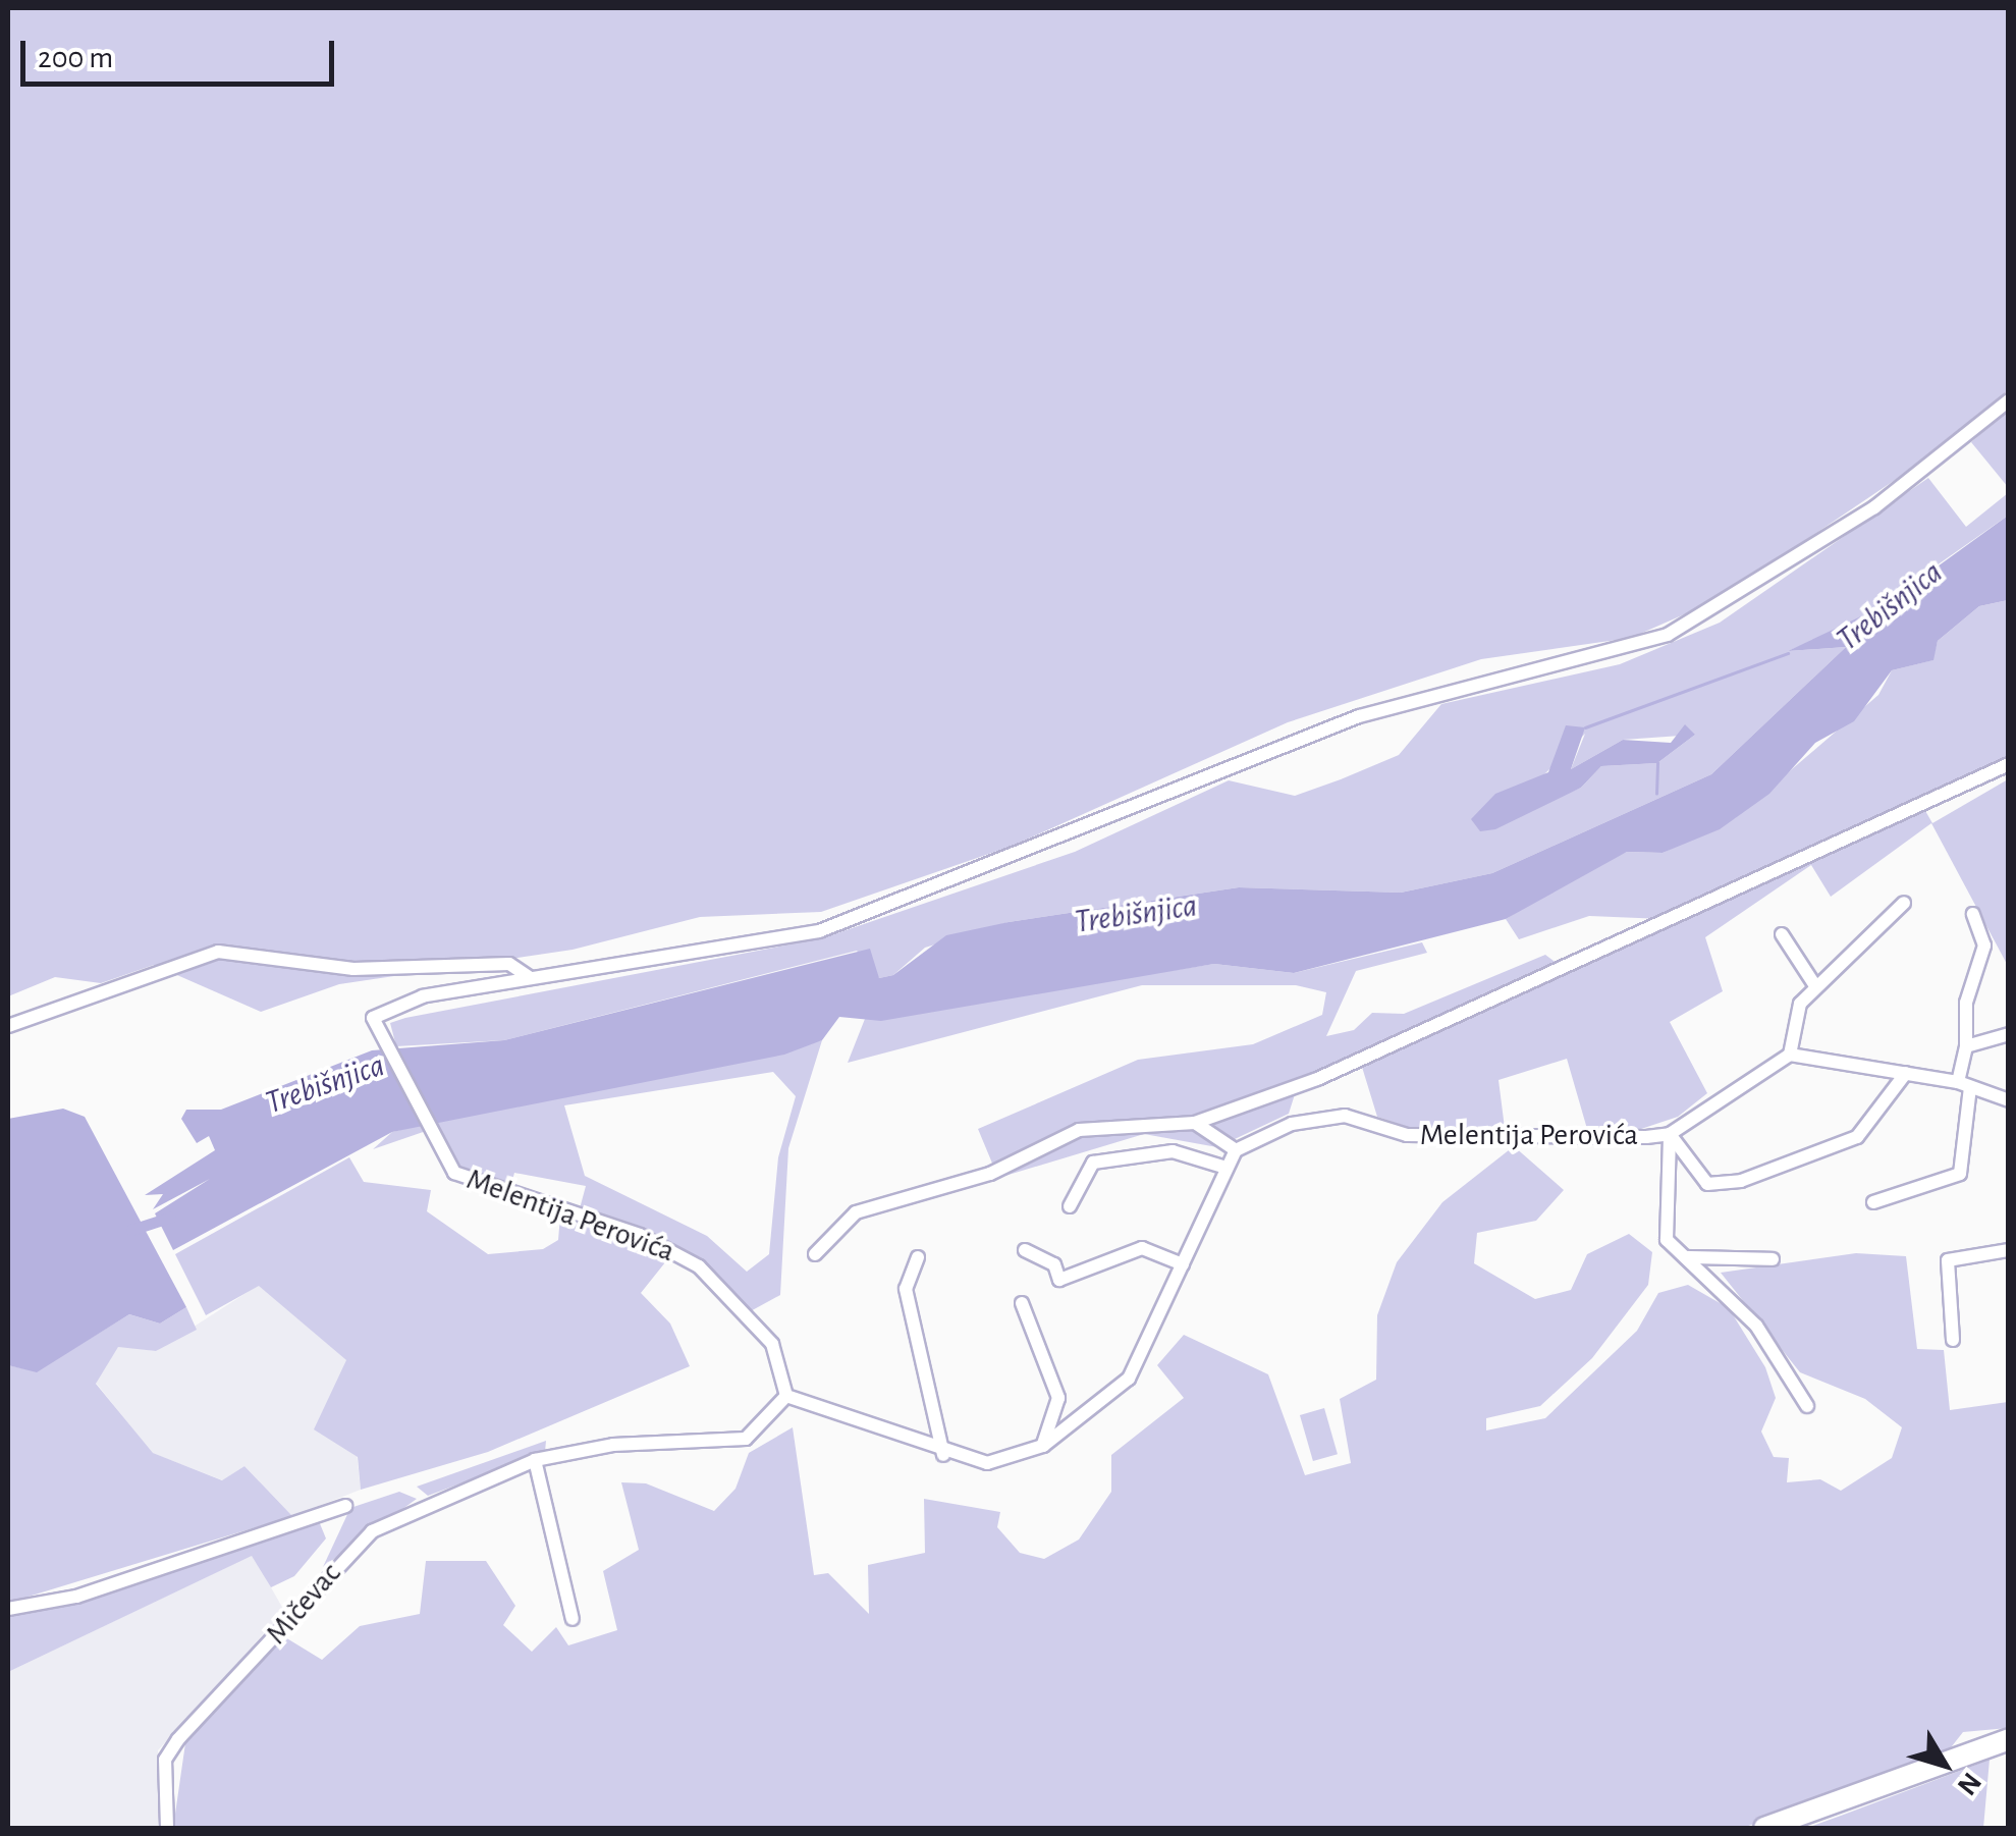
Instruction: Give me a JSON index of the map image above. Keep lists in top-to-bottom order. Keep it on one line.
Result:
{"streets":{"street":["Melentija Perovića","Mičevac"]},"crossings":[["Melentija Perovića","Mičevac"]],"water":["Trebišnjica"],"scale_bar":"200 m","north":"bottom right"}
